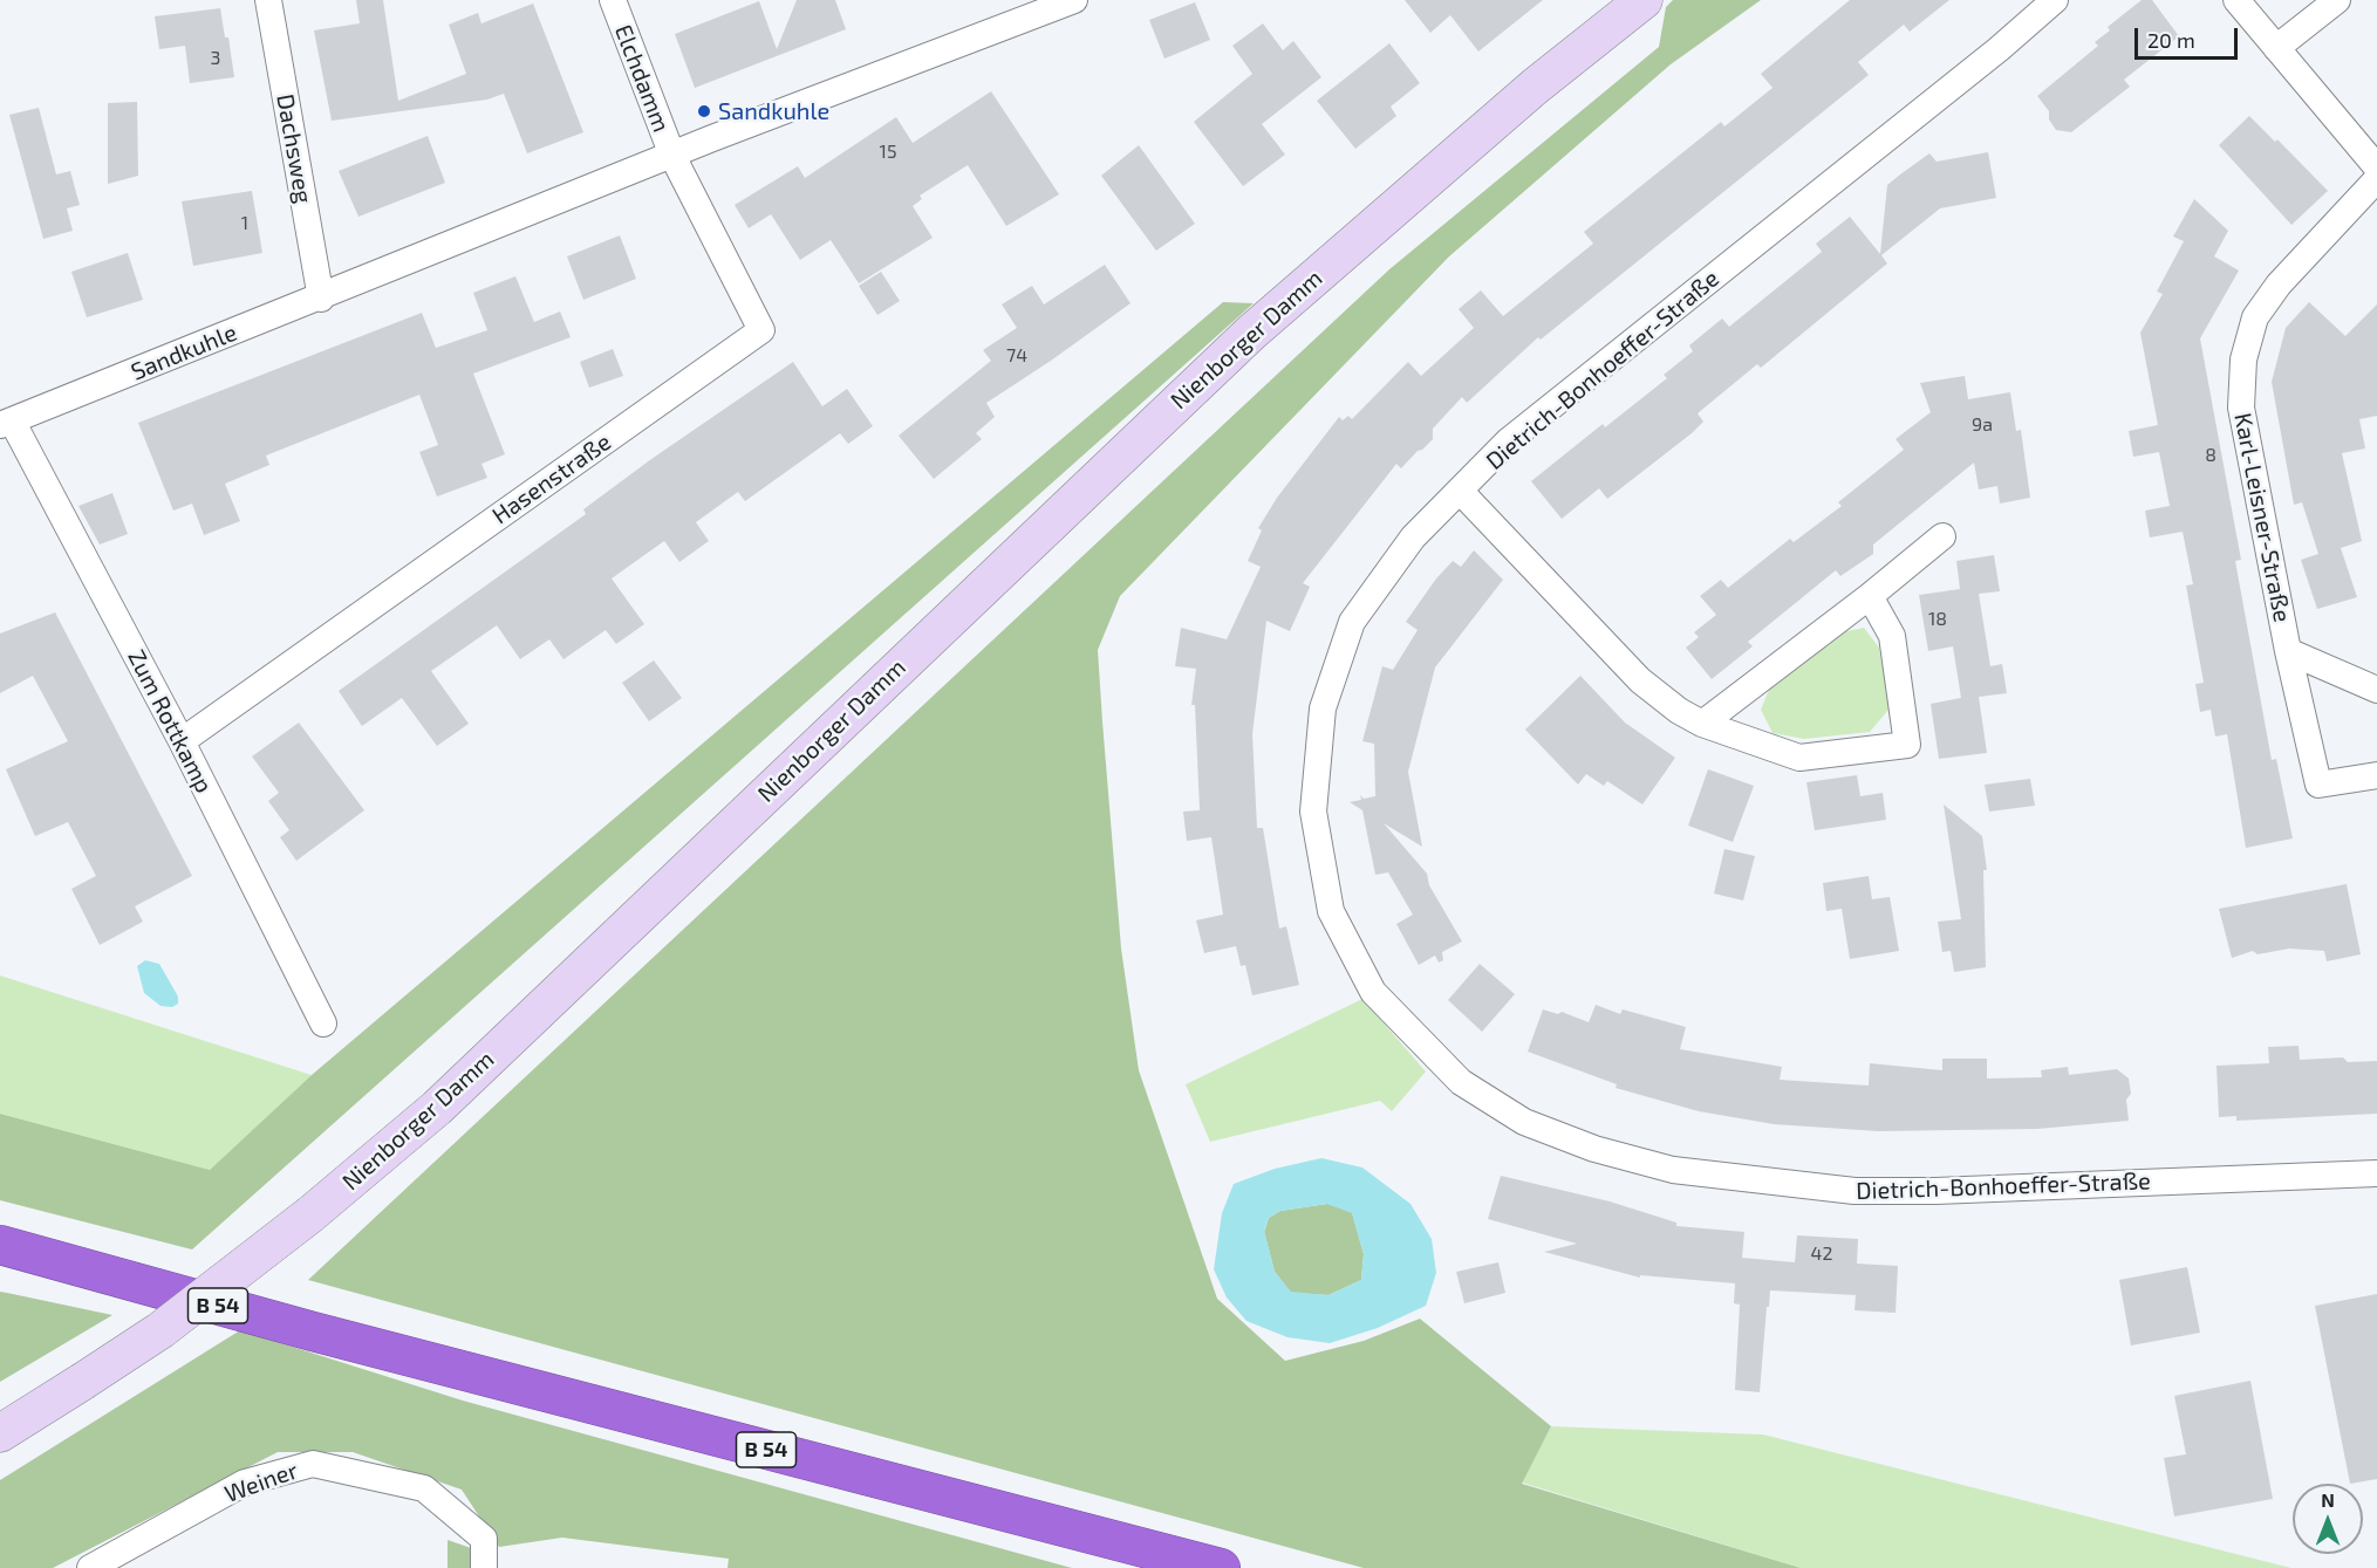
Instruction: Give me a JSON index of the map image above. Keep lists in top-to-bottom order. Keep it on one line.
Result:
{"streets":{"highway":["B 54"],"street":["Elchdamm","Dachsweg","Nienborger Damm","Sandkuhle","Dietrich-Bonhoeffer-Straße","Hasenstraße","Karl-Leisner-Straße","Zum Rottkamp","Weiner"]},"crossings":[["Elchdamm","Sandkuhle"],["Elchdamm","Hasenstraße"],["Dachsweg","Sandkuhle"],["Sandkuhle","Hasenstraße"],["Sandkuhle","Zum Rottkamp"],["Hasenstraße","Zum Rottkamp"]],"places":["Sandkuhle"],"house_numbers":["3","15","1","74","9a","8","18","42"],"scale_bar":"20 m","north":"top"}
